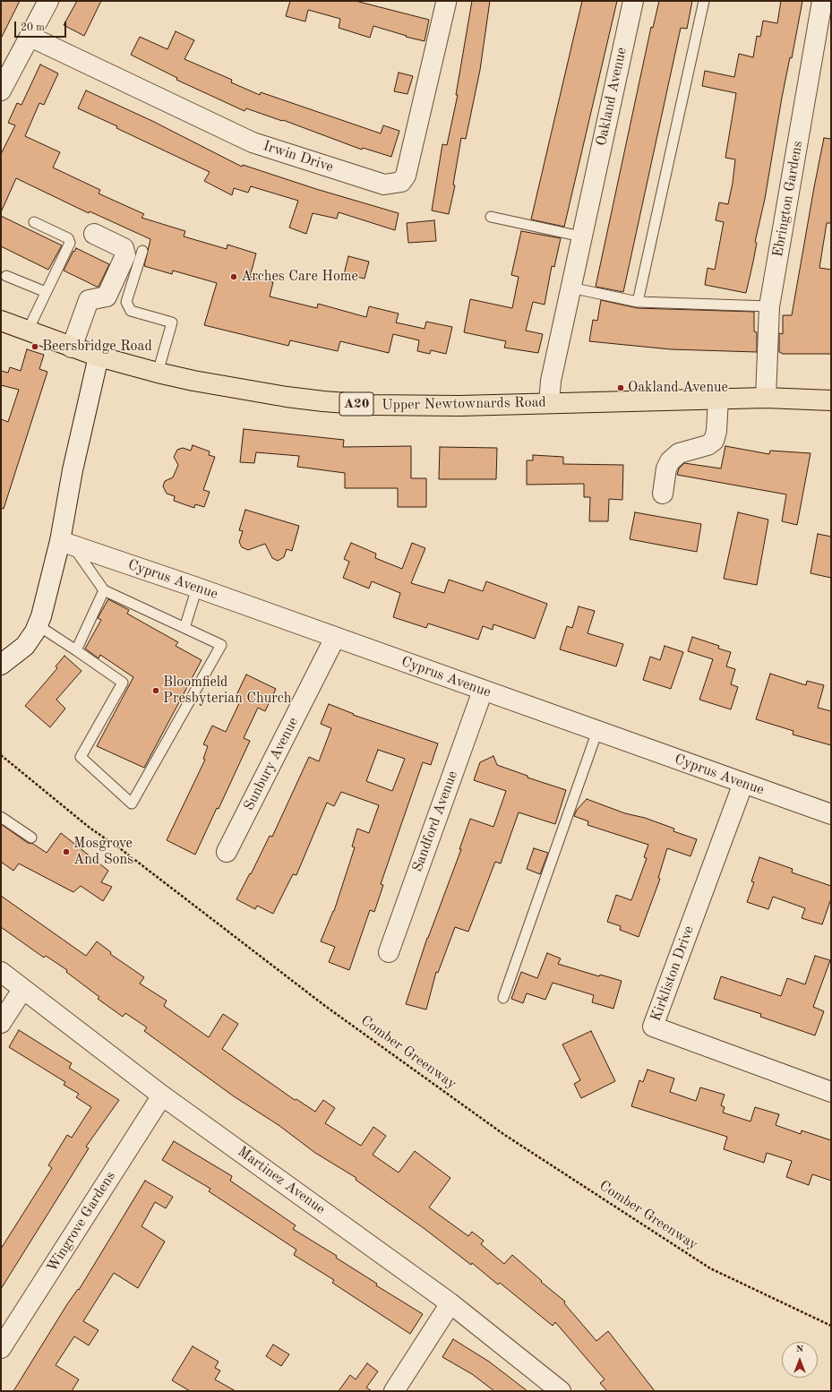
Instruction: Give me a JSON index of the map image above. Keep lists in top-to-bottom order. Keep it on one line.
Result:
{"streets":{"main road":["A20","Upper Newtownards Road"],"street":["Oakland Avenue","Irwin Drive","Ebrington Gardens","Cyprus Avenue","Sunbury Avenue","Sandford Avenue","Kirkliston Drive","Martinez Avenue","Wingrove Gardens"],"path":["Comber Greenway"]},"crossings":[["Oakland Avenue","Upper Newtownards Road"],["Ebrington Gardens","Upper Newtownards Road"],["Cyprus Avenue","Sunbury Avenue"],["Cyprus Avenue","Sandford Avenue"],["Cyprus Avenue","Kirkliston Drive"],["Martinez Avenue","Wingrove Gardens"]],"places":["Arches Care Home","Beersbridge Road","Oakland Avenue","Bloomfield Presbyterian Church","Mosgrove And Sons"],"scale_bar":"20 m","north":"top"}
